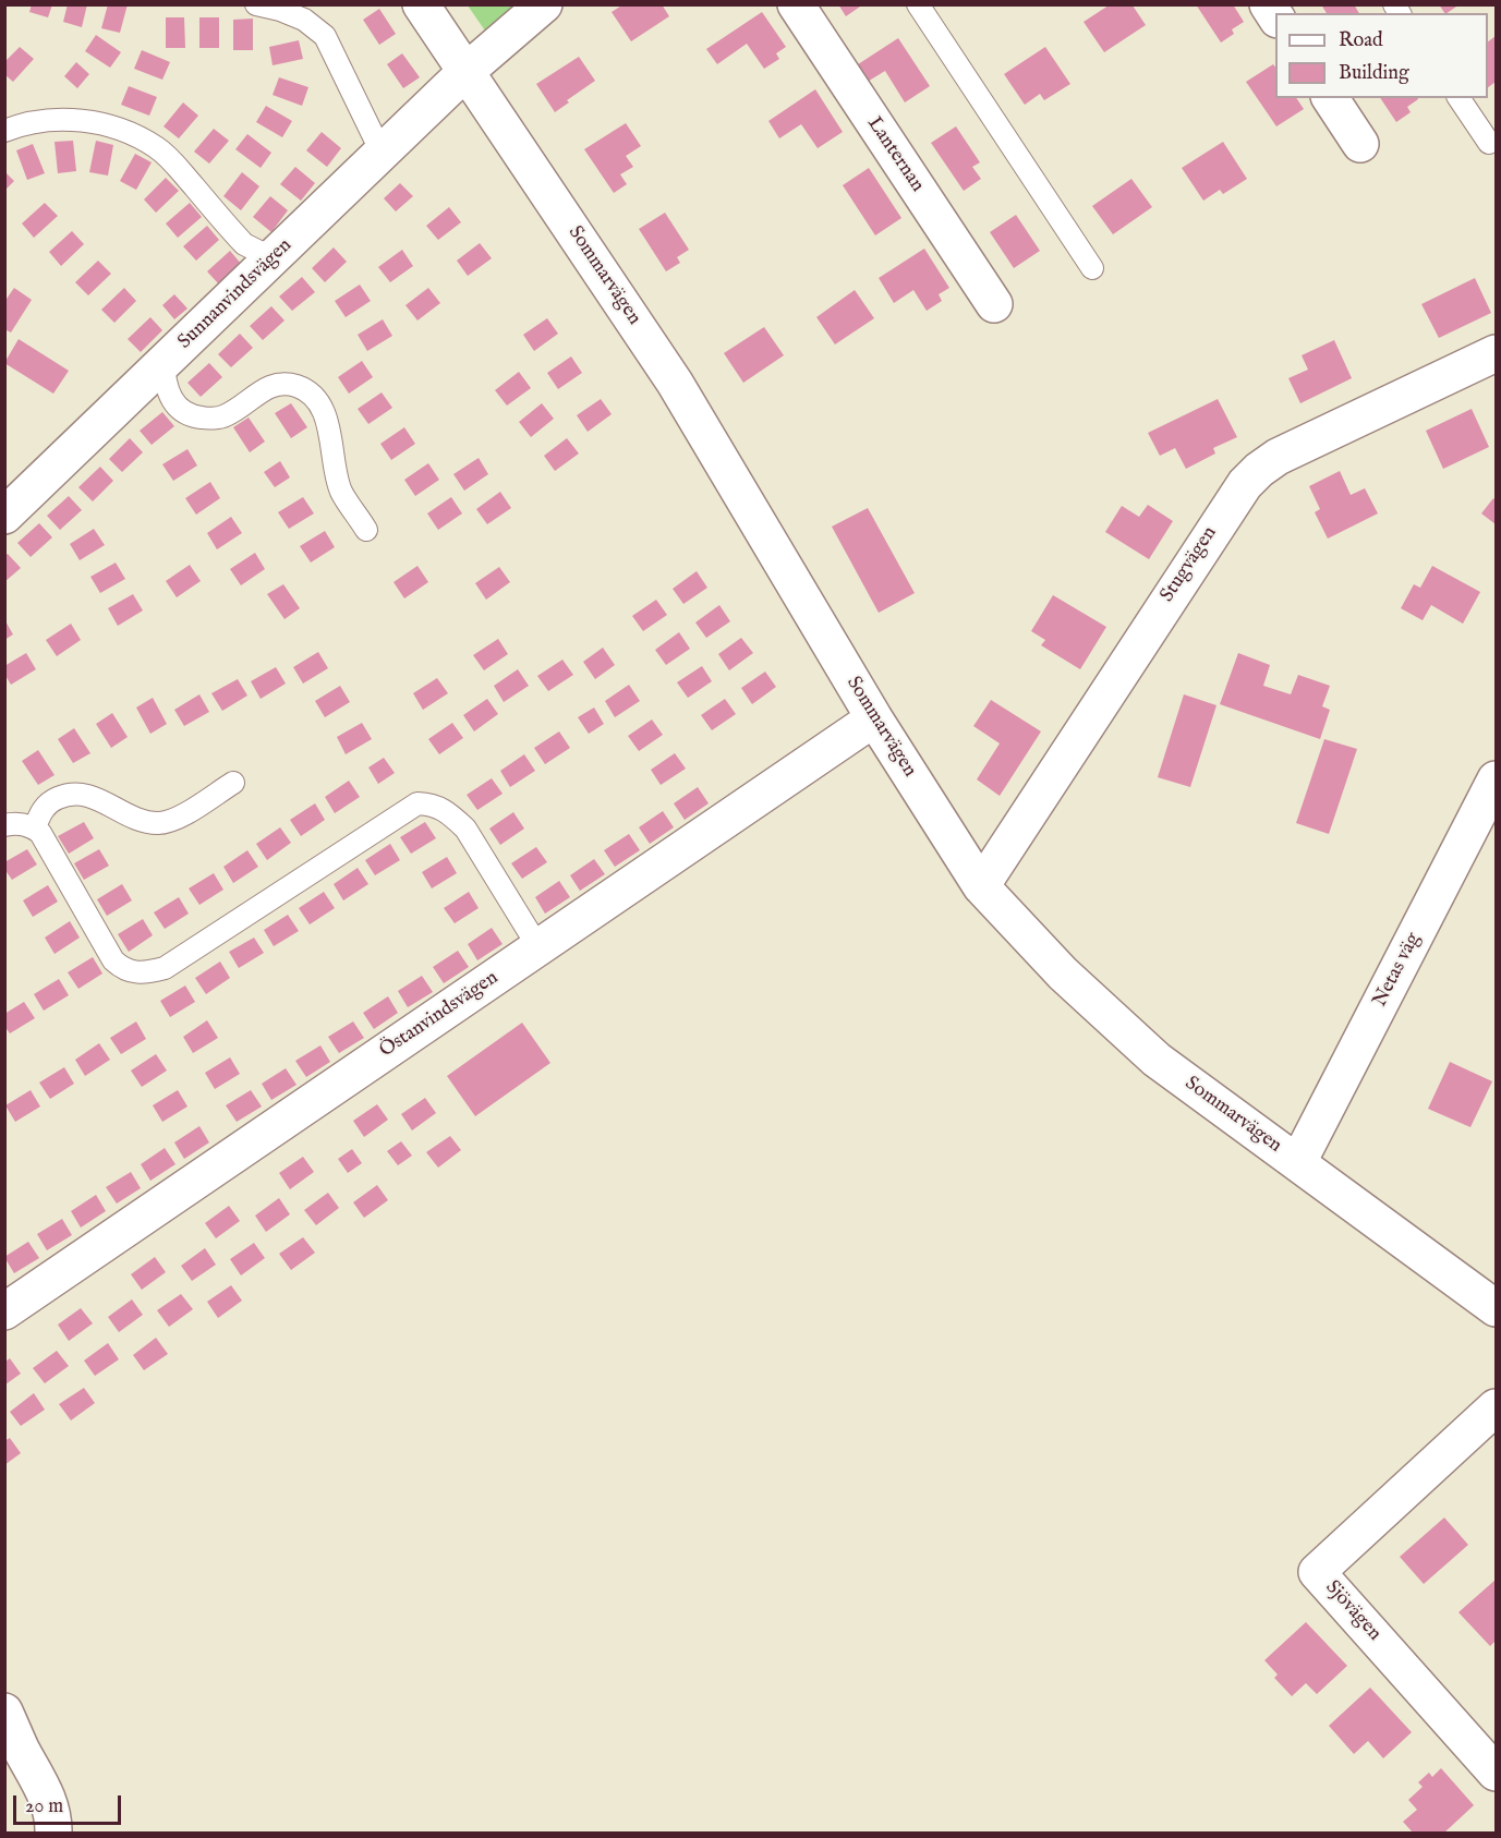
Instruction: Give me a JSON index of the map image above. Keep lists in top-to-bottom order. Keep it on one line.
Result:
{"streets":{"street":["Lanternan","Sommarvägen","Sunnanvindsvägen","Stugvägen","Netas väg","Östanvindsvägen","Sjövägen"]},"crossings":[["Sommarvägen","Sunnanvindsvägen"],["Sommarvägen","Stugvägen"],["Sommarvägen","Netas väg"],["Sommarvägen","Östanvindsvägen"]],"legend":["Road","Building"],"scale_bar":"20 m"}
